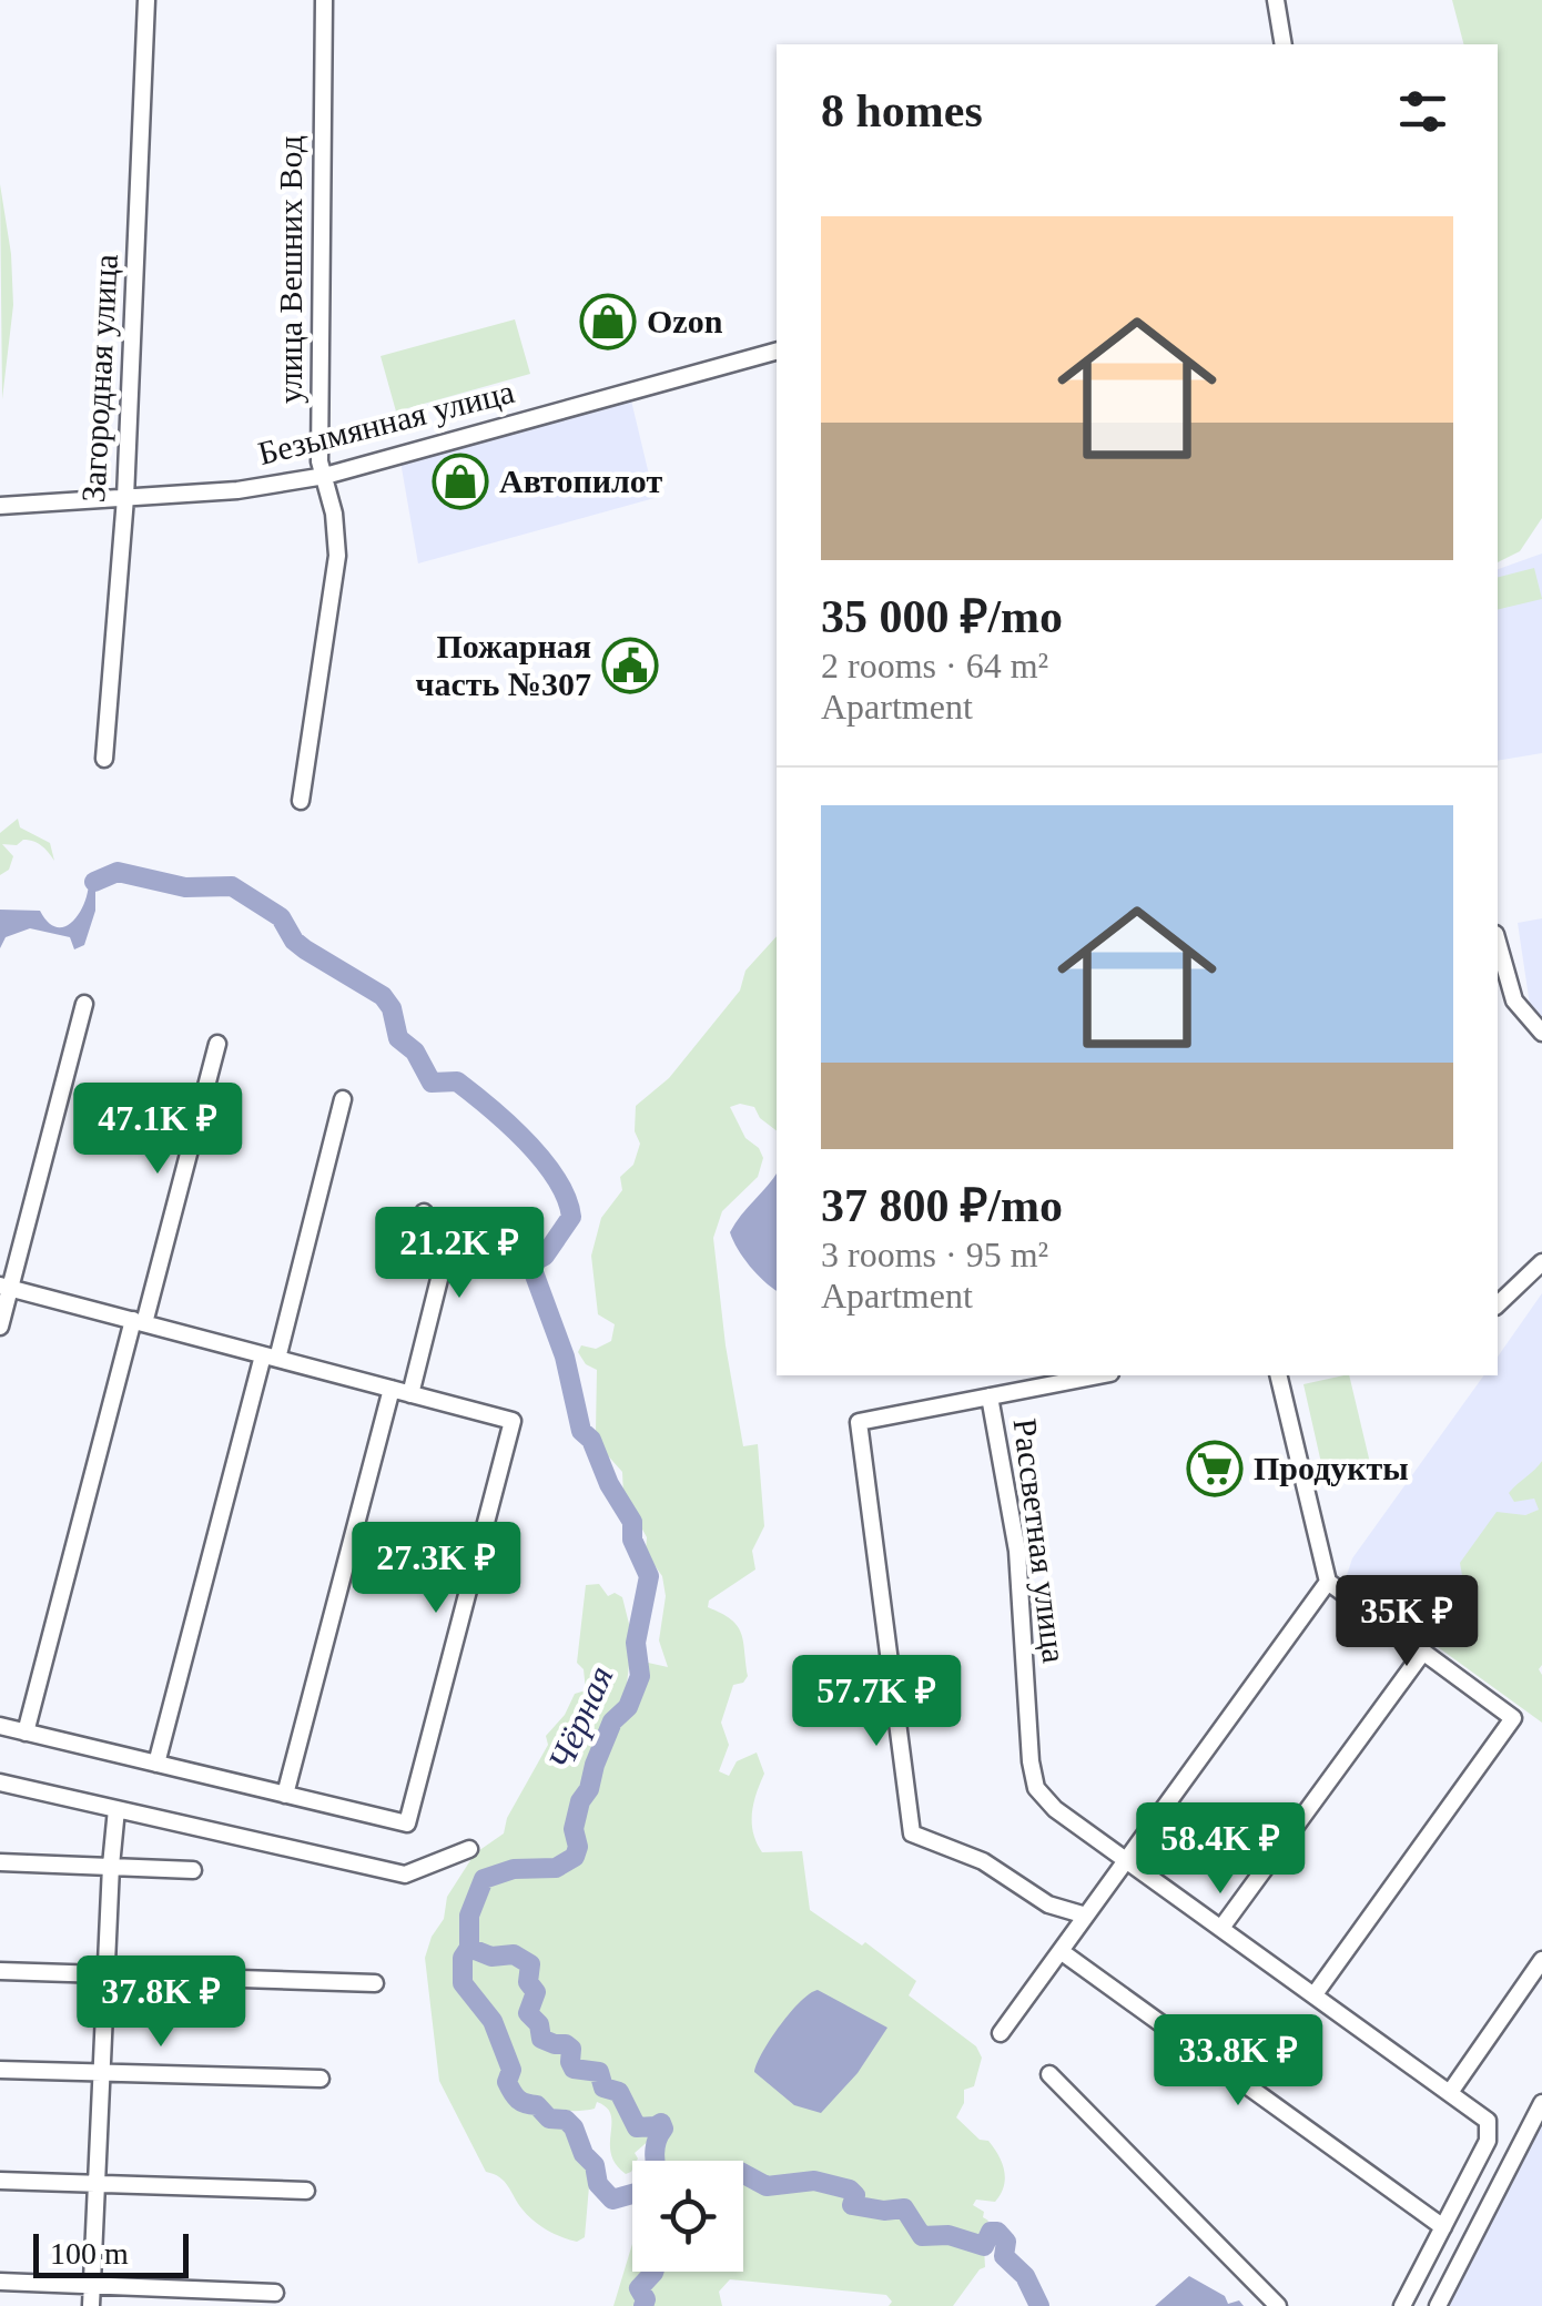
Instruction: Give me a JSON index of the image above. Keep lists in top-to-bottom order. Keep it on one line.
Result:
{"streets":{"street":["улица Вешних Вод","Загородная улица","Безымянная улица","Рассветная улица"]},"crossings":[["улица Вешних Вод","Безымянная улица"],["Загородная улица","Безымянная улица"]],"water":["Чёрная"],"places":{"shop":["Ozon","Автопилот"],"public building":["Пожарная часть №307"],"supermarket":["Продукты"]},"scale_bar":"100 m","page":{"heading":"8 homes","list":[{"name":"35 000 ₽/mo","note":"2 rooms · 64 m² · Apartment"},{"name":"37 800 ₽/mo","note":"3 rooms · 95 m² · Apartment"}],"price":["47.1K ₽","21.2K ₽","27.3K ₽","35K ₽","57.7K ₽","58.4K ₽","37.8K ₽","33.8K ₽"],"scale":"100 m"}}
